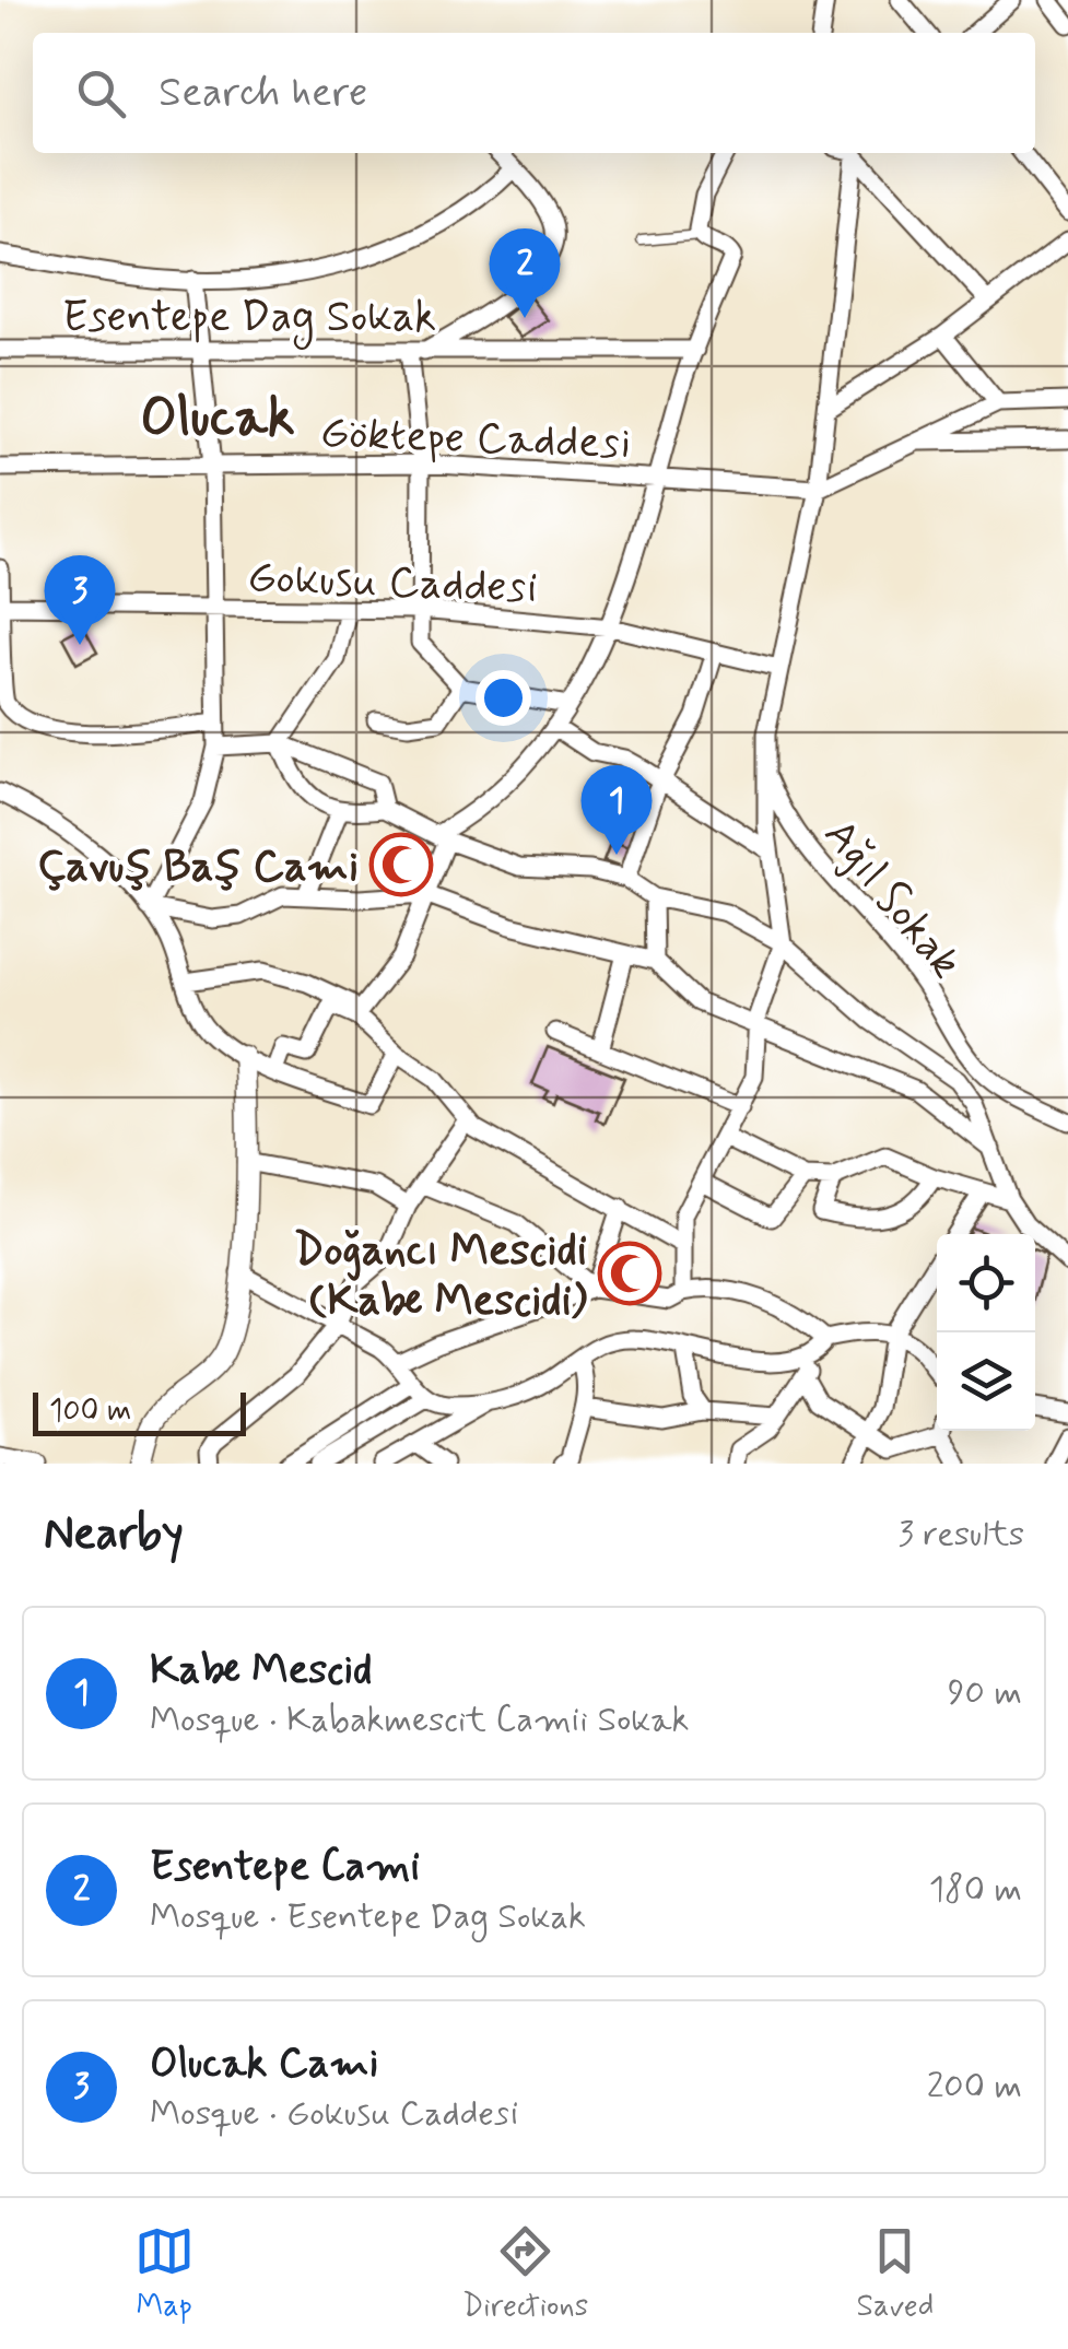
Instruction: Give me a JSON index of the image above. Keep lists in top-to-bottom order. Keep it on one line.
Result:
{"streets":{"street":["Esentepe Dag Sokak","Göktepe Caddesi","Gokusu Caddesi","Ağıl Sokak"]},"districts":["Olucak"],"places":{"mosque":["Çavuş Baş Cami","Doğancı Mescidi (Kabe Mescidi)"]},"scale_bar":"100 m","page":{"search":"Search here","pins":["2","3","1"],"scale":"100 m","heading":["Nearby","3 results"],"list":[{"mark":"1","name":"Kabe Mescid","note":"Mosque · Kabakmescit Camii Sokak","value":"90 m"},{"mark":"2","name":"Esentepe Cami","note":"Mosque · Esentepe Dag Sokak","value":"180 m"},{"mark":"3","name":"Olucak Cami","note":"Mosque · Gokusu Caddesi","value":"200 m"}],"nav":["Map","Directions","Saved"]}}
